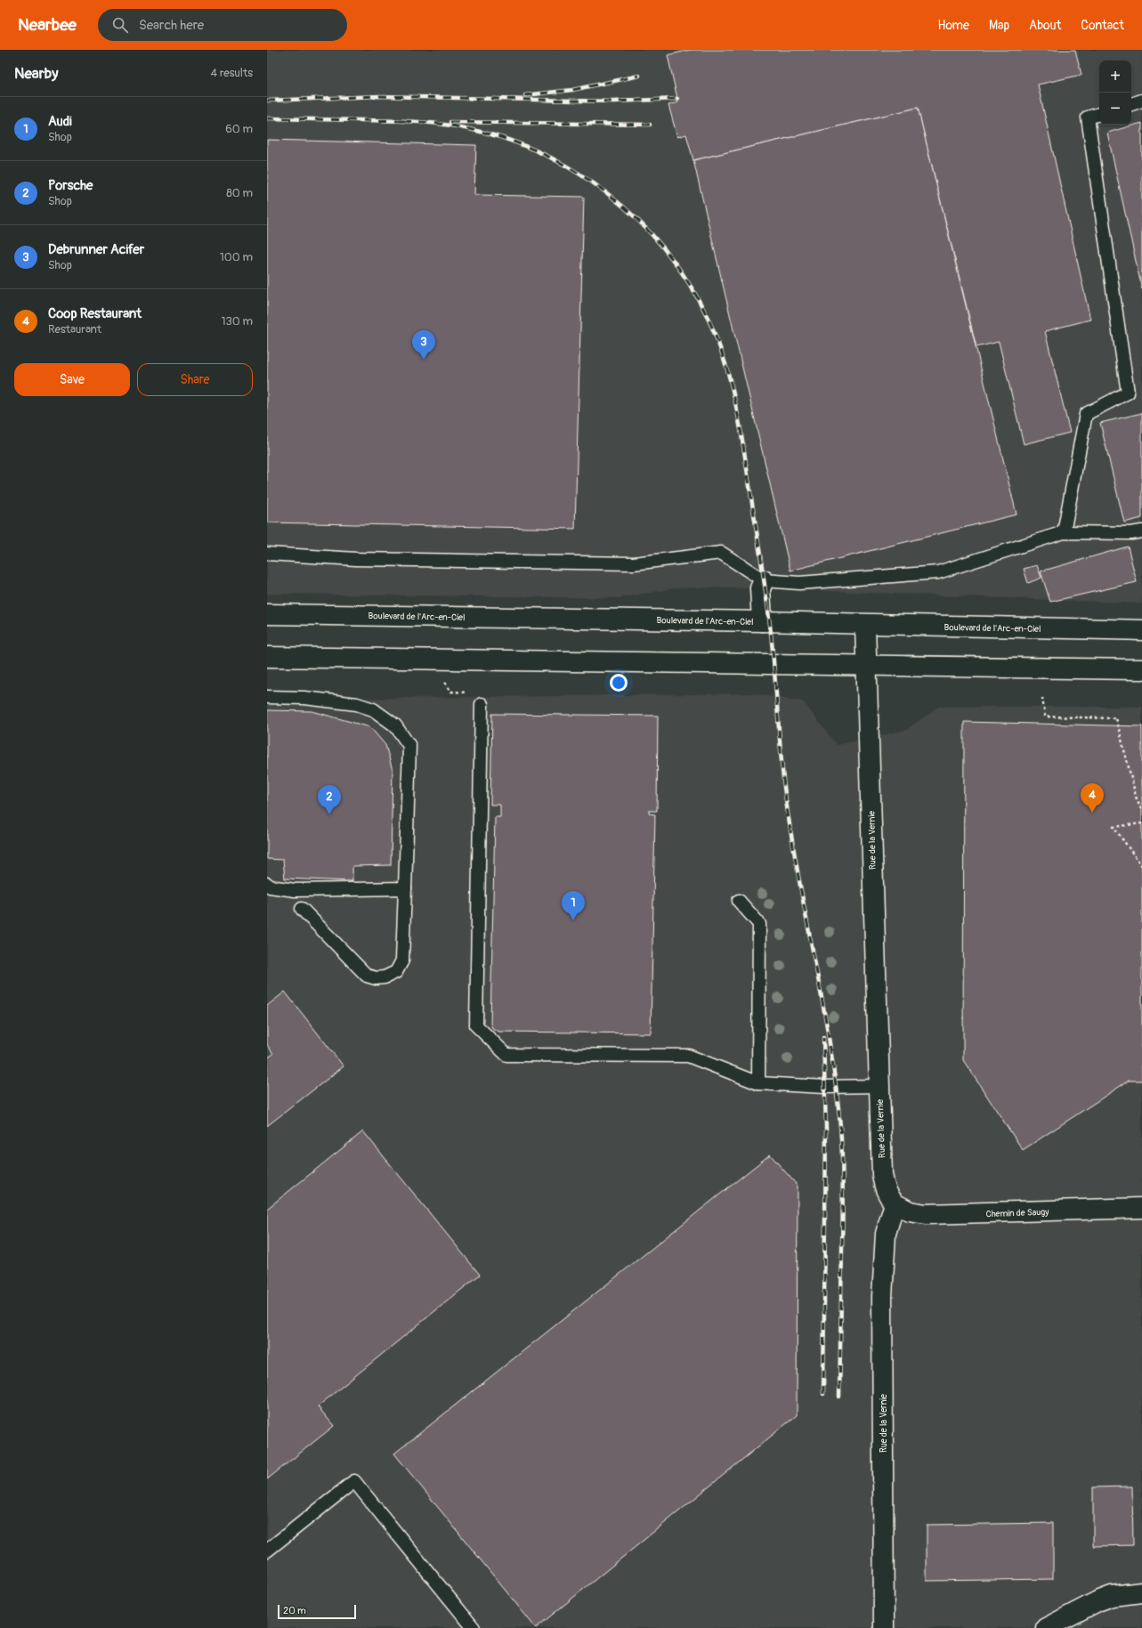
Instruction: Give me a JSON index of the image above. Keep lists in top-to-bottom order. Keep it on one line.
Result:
{"streets":{"main road":["Boulevard de l'Arc-en-Ciel","Rue de la Vernie","Chemin de Saugy"]},"crossings":[["Boulevard de l'Arc-en-Ciel","Rue de la Vernie"],["Rue de la Vernie","Chemin de Saugy"]],"scale_bar":"20 m","page":{"header":"Nearbee","search":"Search here","nav":["Home","Map","About","Contact"],"heading":["Nearby","4 results"],"map_buttons":["+","−"],"list":[{"mark":"1","name":"Audi","note":"Shop","value":"60 m"},{"mark":"2","name":"Porsche","note":"Shop","value":"80 m"},{"mark":"3","name":"Debrunner Acifer","note":"Shop","value":"100 m"},{"mark":"4","name":"Coop Restaurant","note":"Restaurant","value":"130 m"}],"pins":["3","4","2","1"],"buttons":["Save","Share"],"scale":"20 m"}}
